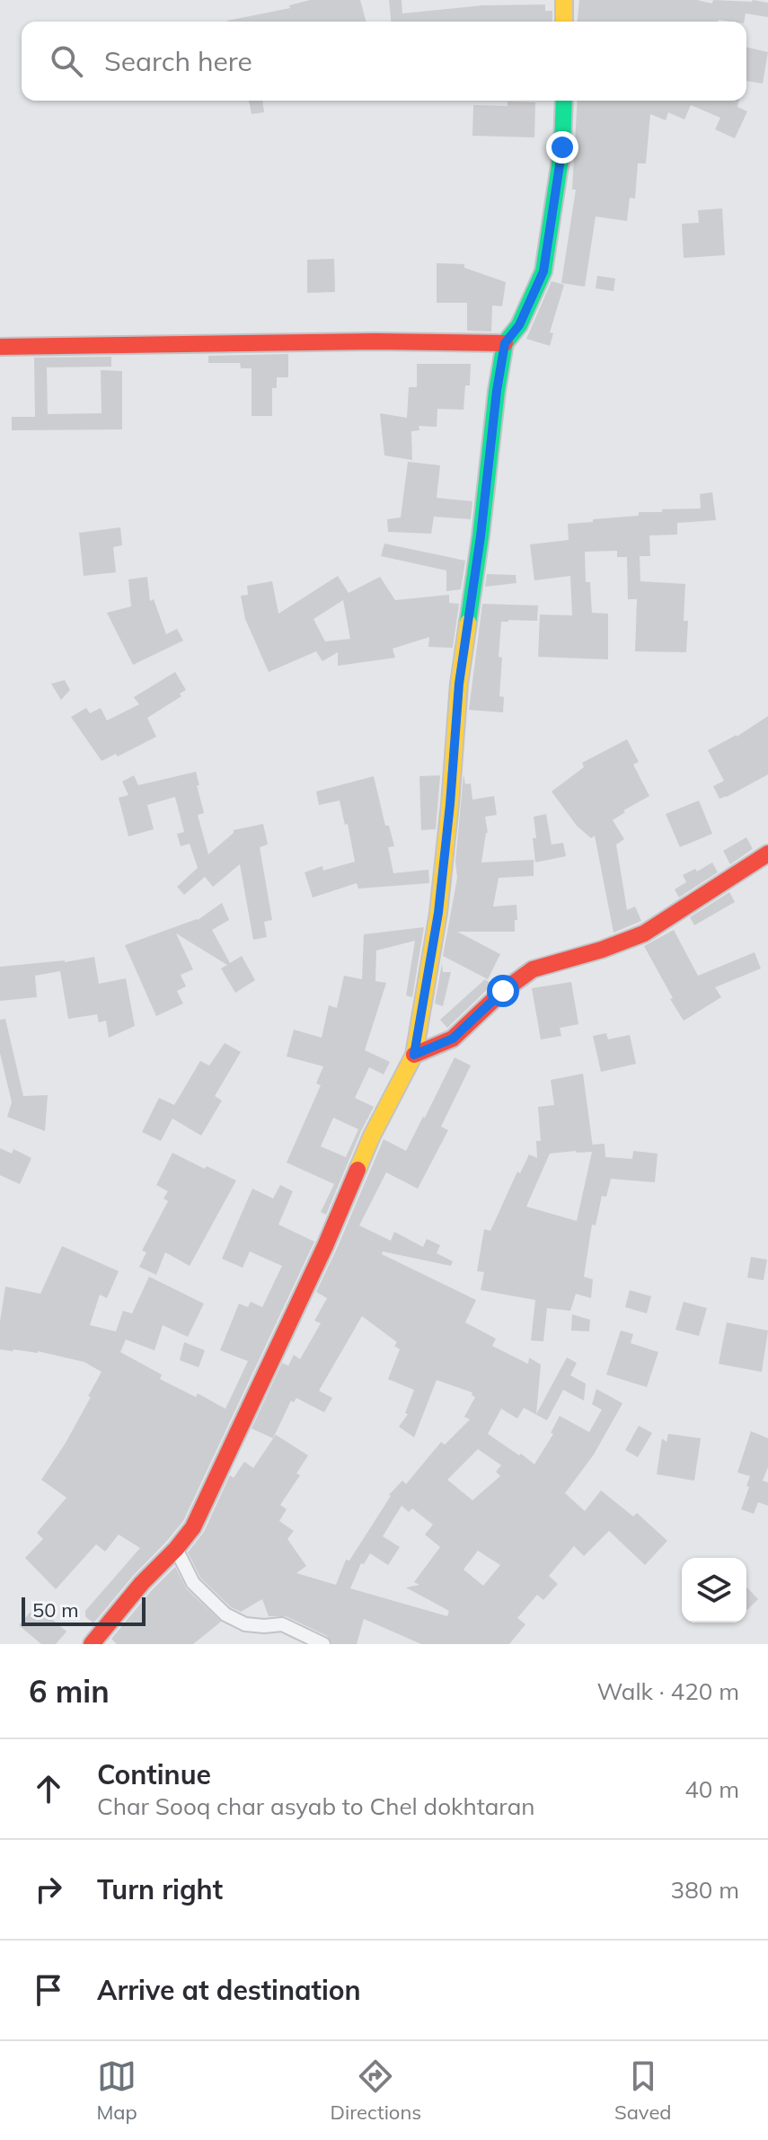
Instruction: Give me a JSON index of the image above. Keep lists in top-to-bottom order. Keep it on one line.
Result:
{"scale_bar":"50 m","page":{"search":"Search here","scale":"50 m","heading":["6 min","Walk · 420 m"],"list":[["Continue","Char Sooq char asyab to Chel dokhtaran","40 m"],["Turn right","380 m"],"Arrive at destination"],"nav":["Map","Directions","Saved"]}}
